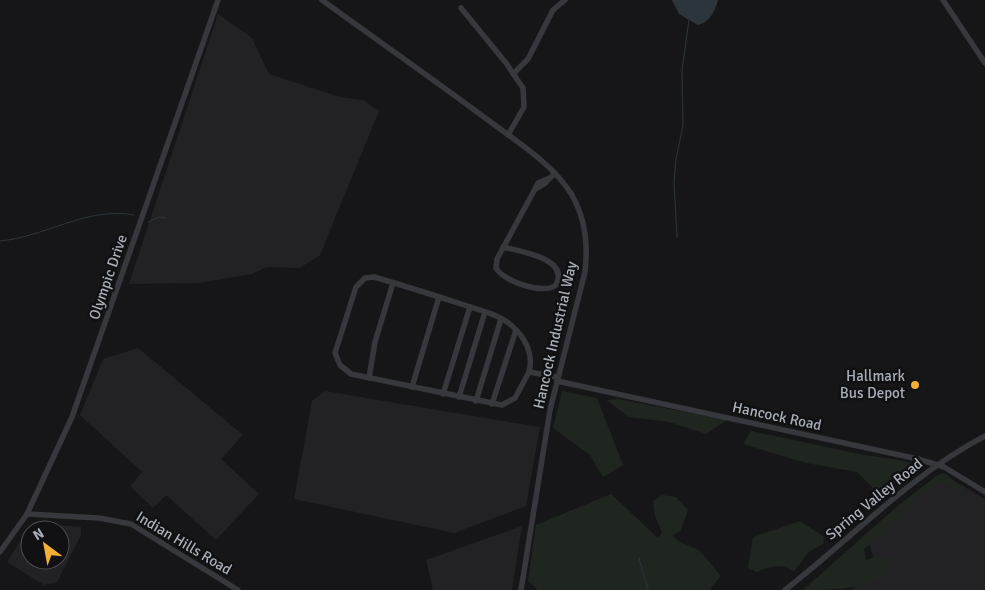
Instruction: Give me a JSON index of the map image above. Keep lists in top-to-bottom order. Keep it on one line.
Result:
{"streets":{"street":["Olympic Drive","Hancock Industrial Way","Hancock Road","Spring Valley Road","Indian Hills Road"]},"crossings":[["Olympic Drive","Indian Hills Road"],["Hancock Industrial Way","Hancock Road"],["Hancock Road","Spring Valley Road"]],"places":["Hallmark Bus Depot"],"north":"top left"}
